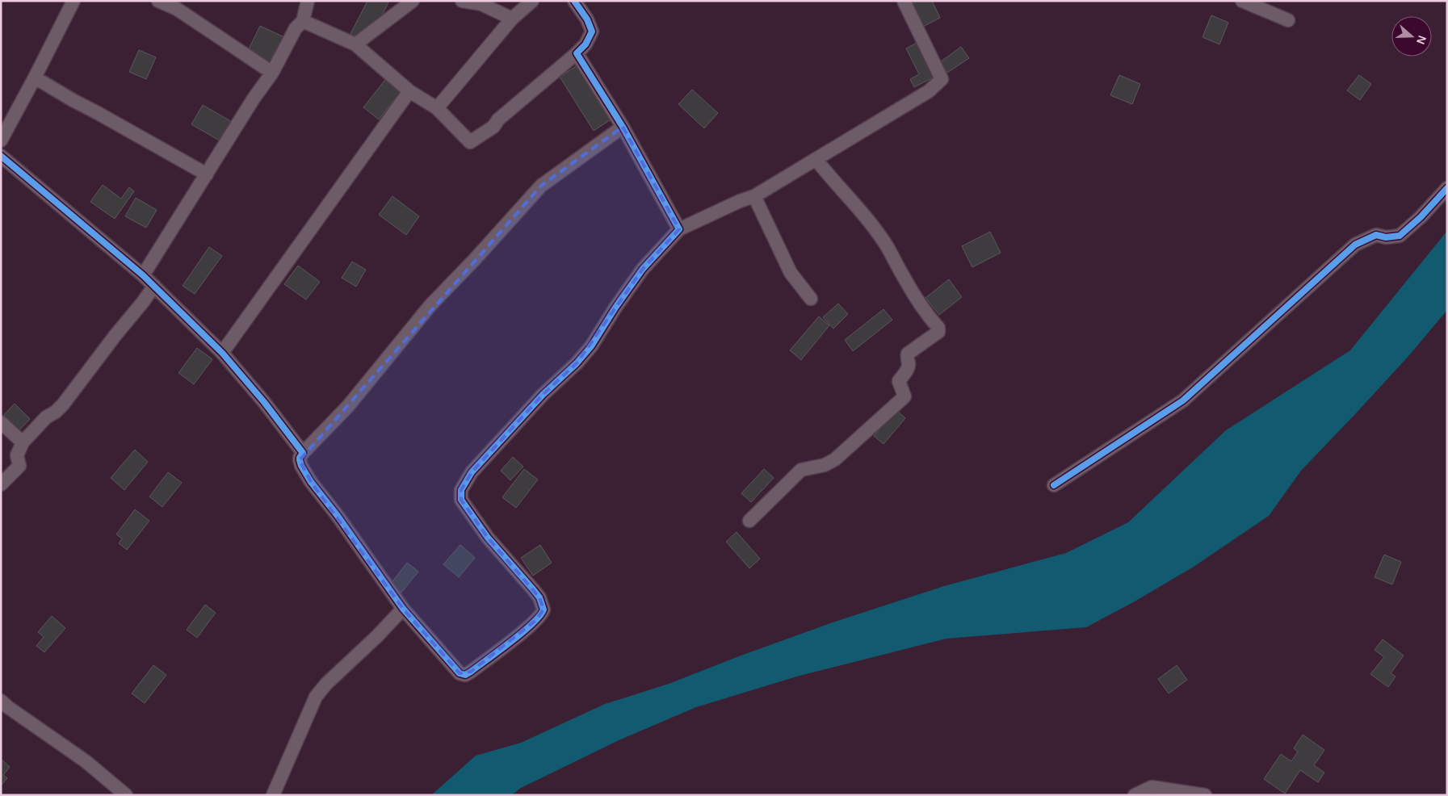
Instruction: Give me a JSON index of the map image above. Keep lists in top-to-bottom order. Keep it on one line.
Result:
{"north":"right"}
